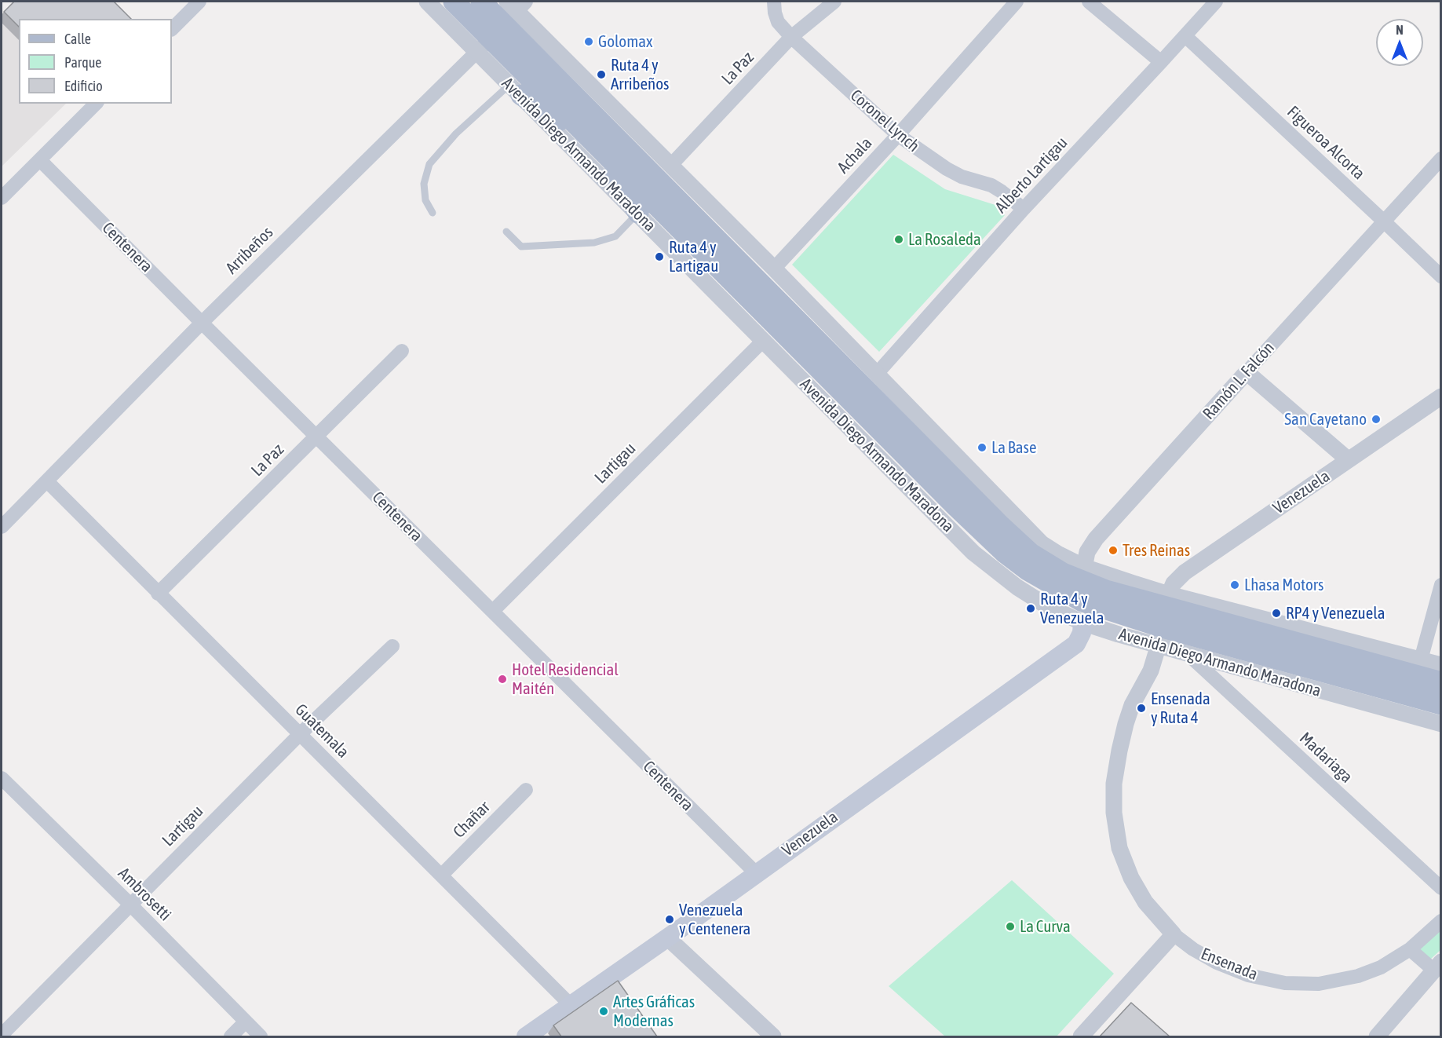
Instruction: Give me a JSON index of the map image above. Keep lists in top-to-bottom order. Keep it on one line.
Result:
{"streets":{"main road":["Avenida Diego Armando Maradona","Venezuela"],"street":["La Paz","Coronel Lynch","Figueroa Alcorta","Achala","Alberto Lartigau","Centenera","Arribeños","Ramón L. Falcón","Lartigau","Guatemala","Madariaga","Chañar","Ambrosetti","Ensenada"]},"crossings":[["La Paz","Coronel Lynch"],["La Paz","Avenida Diego Armando Maradona"],["La Paz","Centenera"],["La Paz","Guatemala"],["Coronel Lynch","Achala"],["Coronel Lynch","Alberto Lartigau"],["Figueroa Alcorta","Alberto Lartigau"],["Figueroa Alcorta","Ramón L. Falcón"],["Avenida Diego Armando Maradona","Achala"],["Avenida Diego Armando Maradona","Alberto Lartigau"],["Avenida Diego Armando Maradona","Arribeños"],["Avenida Diego Armando Maradona","Ramón L. Falcón"],["Avenida Diego Armando Maradona","Lartigau"],["Avenida Diego Armando Maradona","Venezuela"],["Avenida Diego Armando Maradona","Madariaga"],["Avenida Diego Armando Maradona","Ensenada"],["Centenera","Arribeños"],["Centenera","Lartigau"],["Centenera","Venezuela"],["Arribeños","Guatemala"],["Ramón L. Falcón","Venezuela"],["Lartigau","Guatemala"],["Lartigau","Ambrosetti"],["Venezuela","Guatemala"],["Venezuela","Ensenada"],["Guatemala","Chañar"]],"places":["Golomax","Ruta 4 y Arribeños","La Rosaleda","Ruta 4 y Lartigau","San Cayetano","La Base","Tres Reinas","Lhasa Motors","Ruta 4 y Venezuela","RP4 y Venezuela","Hotel Residencial Maitén","Ensenada y Ruta 4","Venezuela y Centenera","La Curva","Artes Gráficas Modernas"],"legend":["Calle","Parque","Edificio"],"north":"top"}
